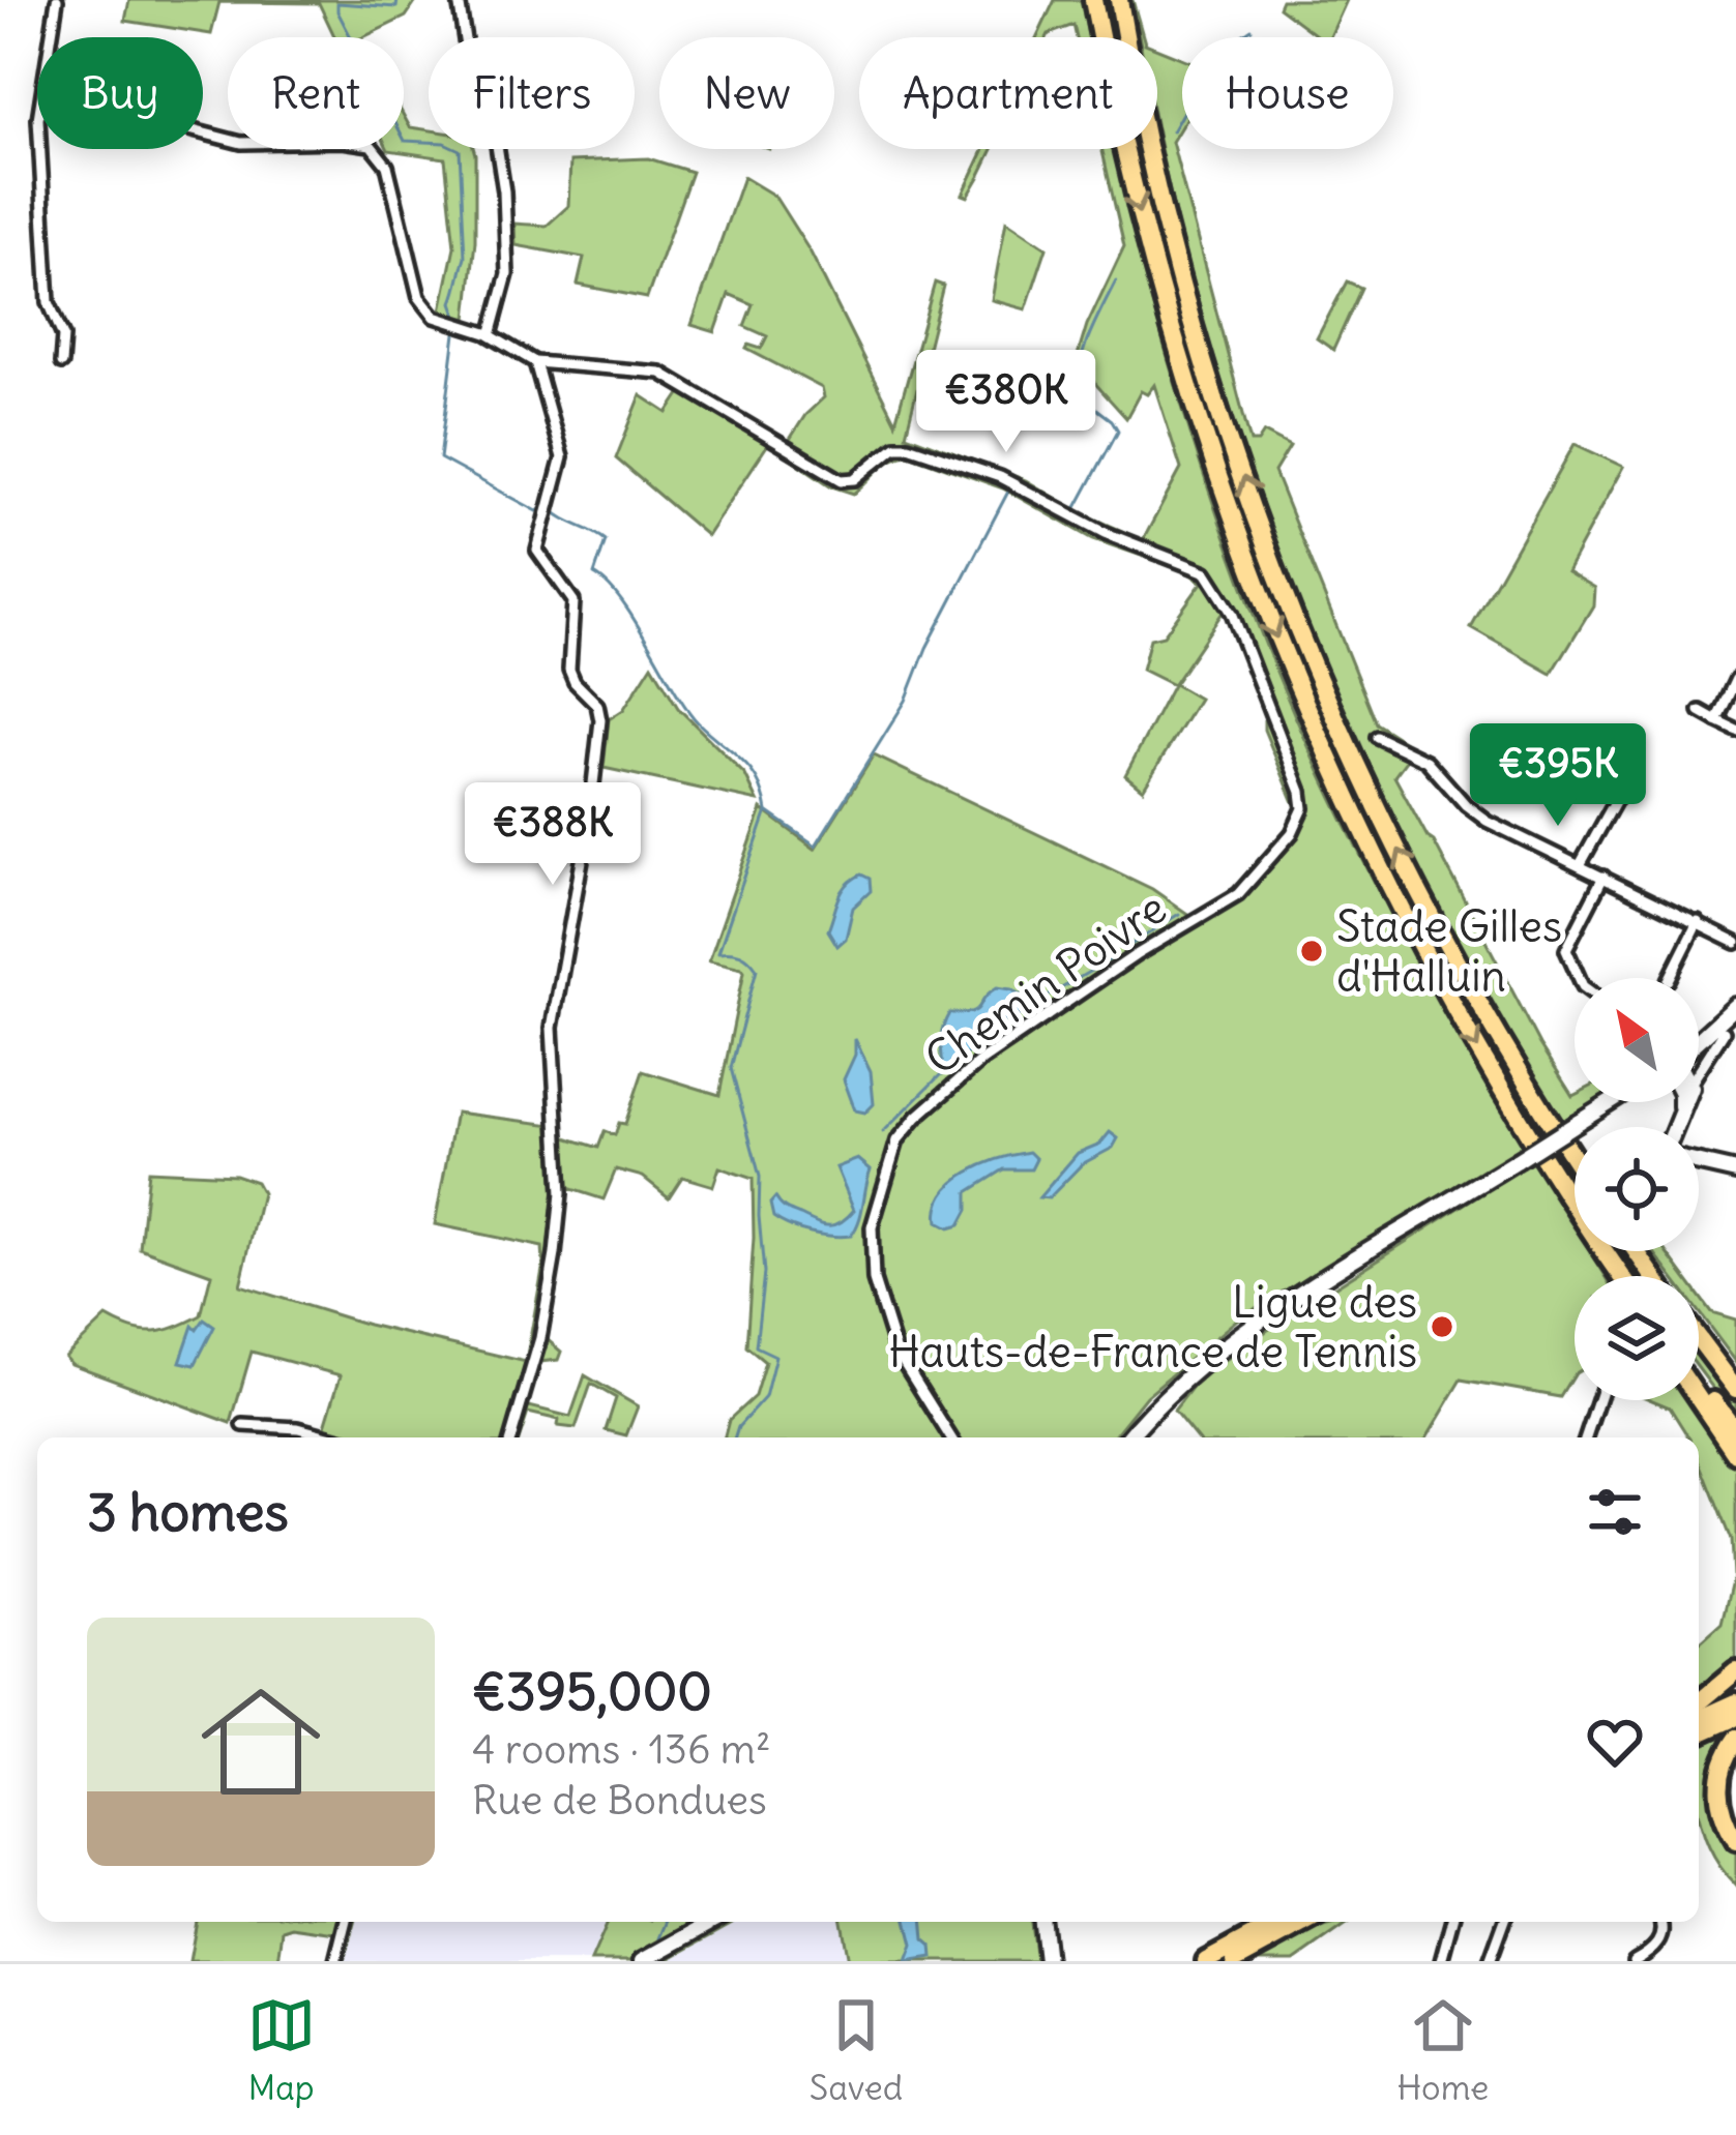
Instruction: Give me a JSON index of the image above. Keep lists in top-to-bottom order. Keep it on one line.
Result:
{"streets":{"street":["Chemin Poivre"]},"places":["Stade Gilles d'Halluin","Ligue des Hauts-de-France de Tennis"],"north":"top left","page":{"chip":["Buy","Rent","Filters","New","Apartment","House"],"price":["€380K","€395K","€388K"],"heading":"3 homes","list":[{"name":"€395,000","note":"4 rooms · 136 m² · Rue de Bondues"}],"tabs":["Map","Saved","Home"]}}
